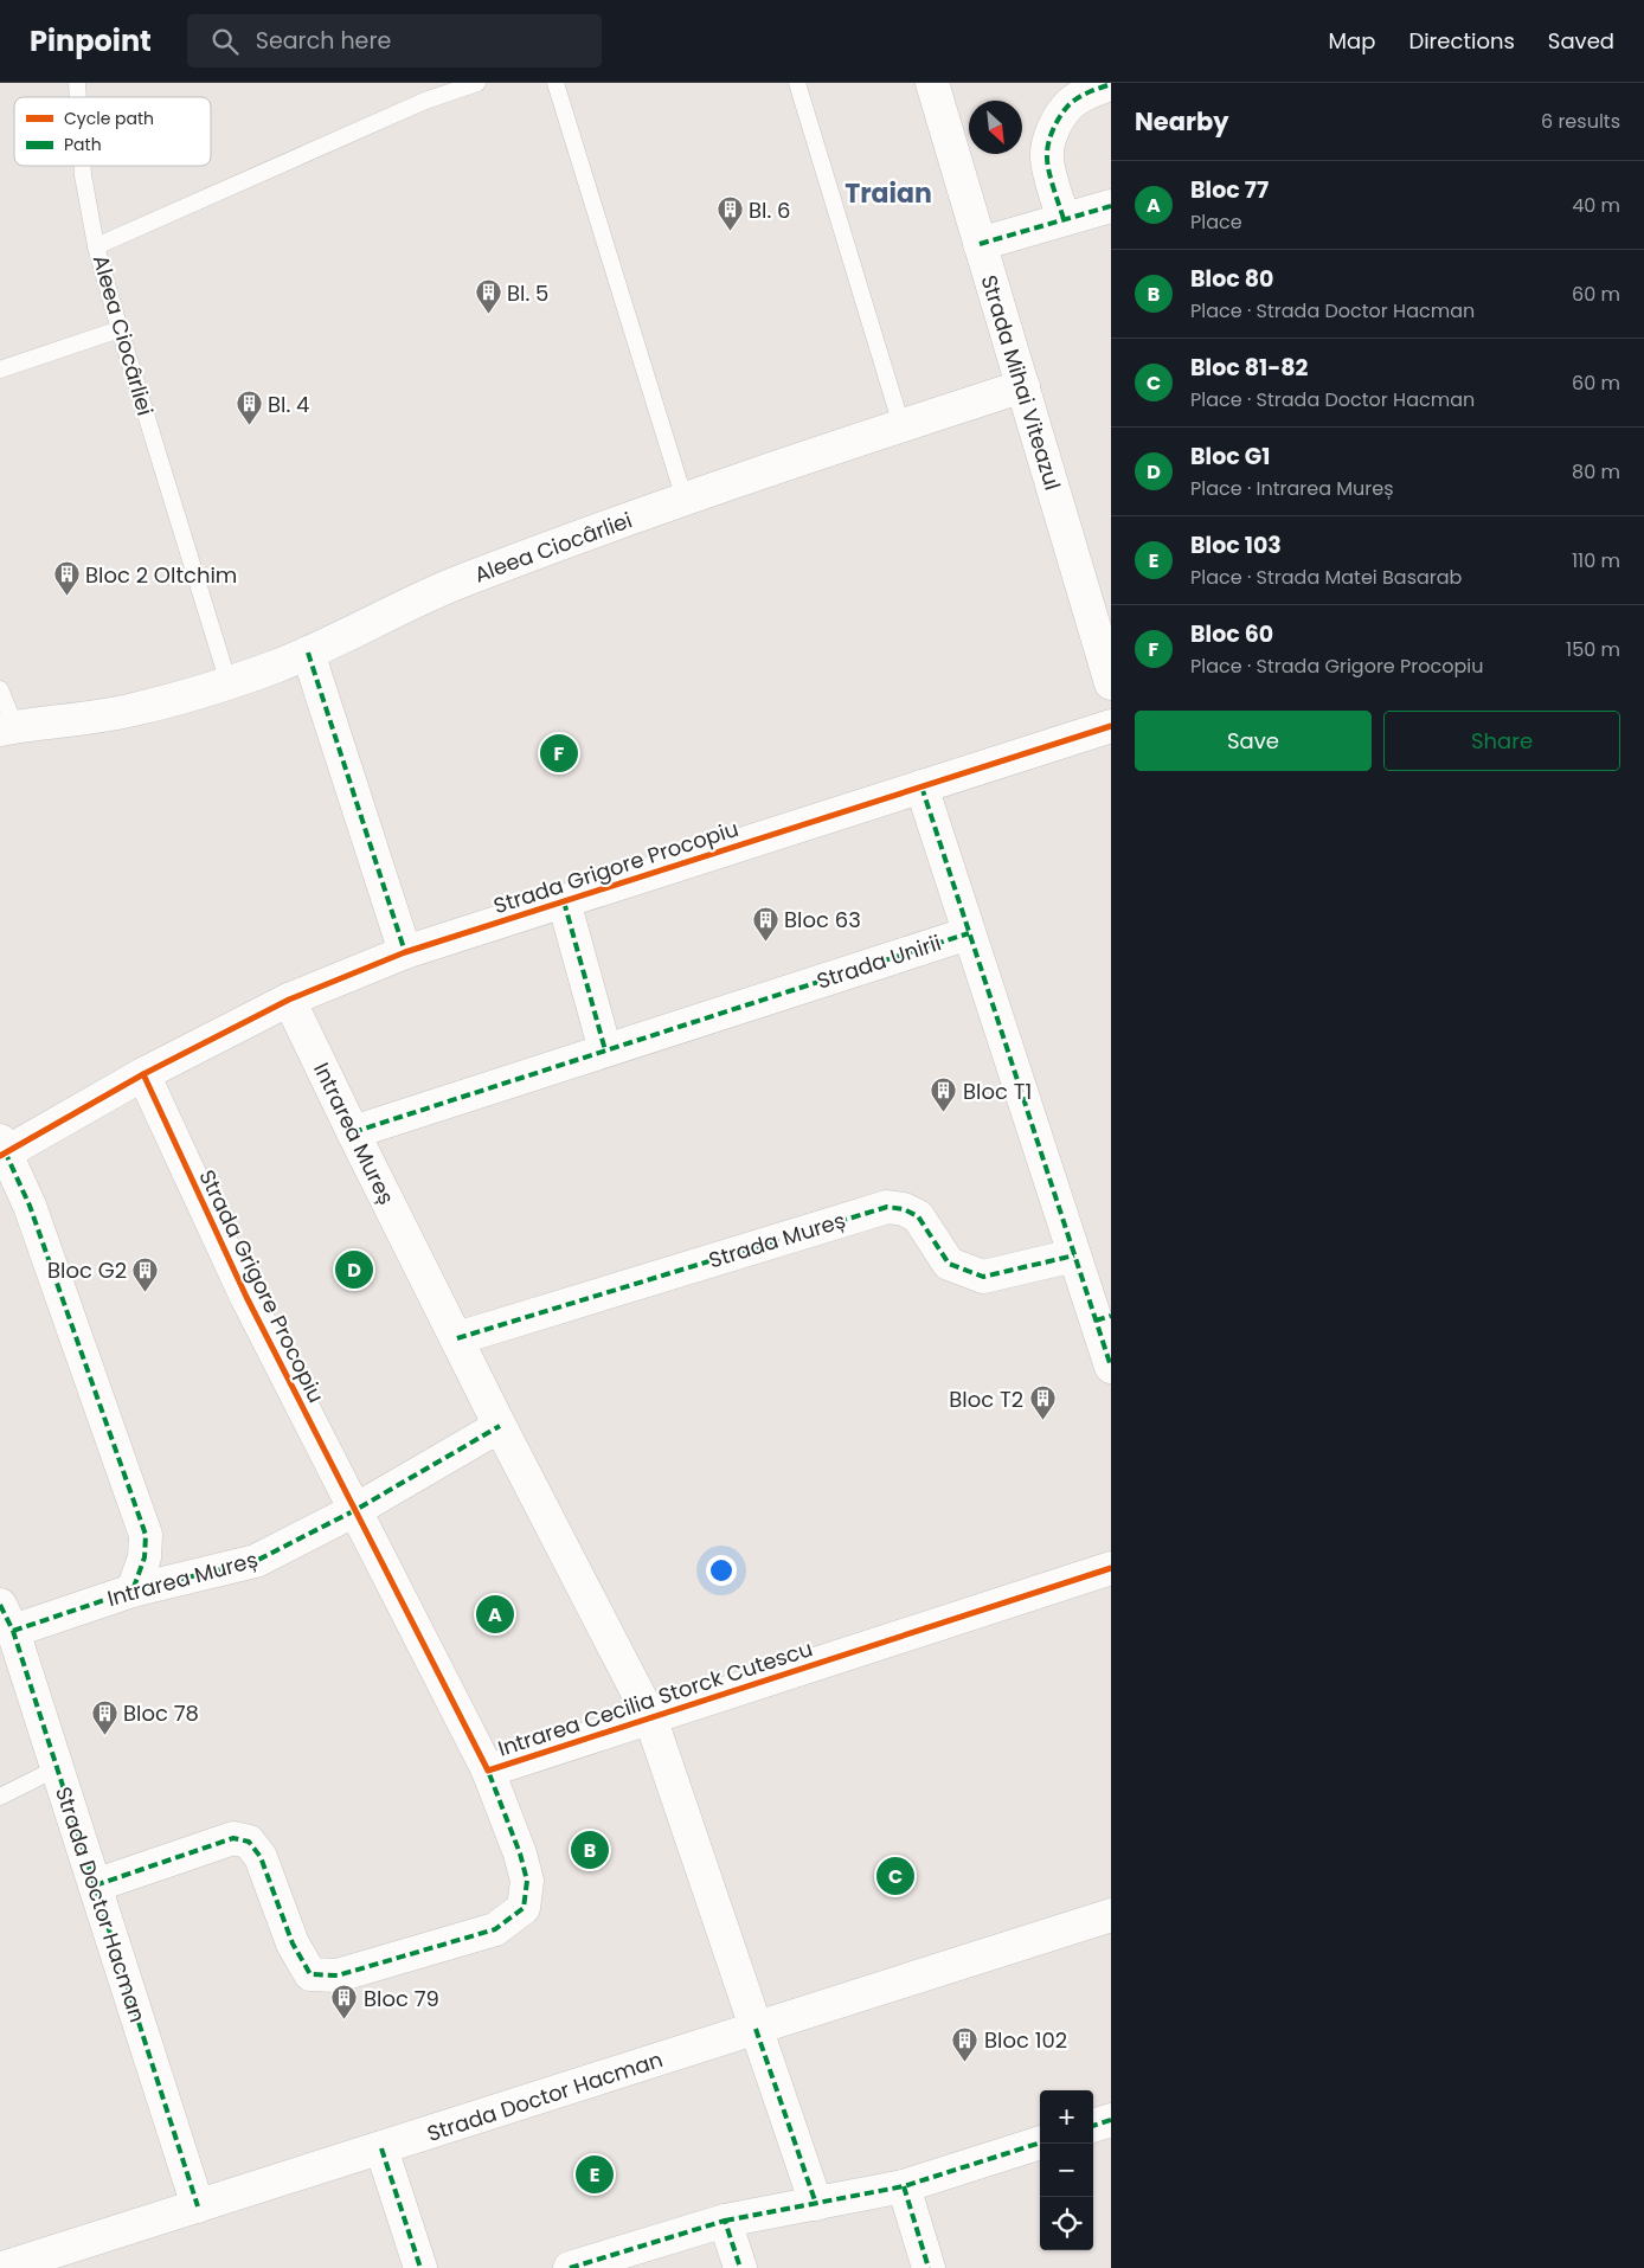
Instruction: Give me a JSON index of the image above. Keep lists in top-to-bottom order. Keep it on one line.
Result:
{"streets":{"street":["Aleea Ciocârliei","Strada Mihai Viteazul","Strada Grigore Procopiu","Strada Unirii","Intrarea Mureș","Strada Mureș","Intrarea Cecilia Storck Cutescu","Strada Doctor Hacman"]},"crossings":[["Aleea Ciocârliei","Strada Mihai Viteazul"],["Strada Grigore Procopiu","Intrarea Mureș"],["Strada Grigore Procopiu","Intrarea Cecilia Storck Cutescu"],["Strada Unirii","Intrarea Mureș"],["Strada Unirii","Strada Mureș"],["Intrarea Mureș","Strada Mureș"],["Intrarea Mureș","Intrarea Cecilia Storck Cutescu"],["Intrarea Mureș","Strada Doctor Hacman"]],"districts":["Traian"],"places":{"building":["Bl. 6","Bl. 5","Bl. 4","Bloc 2 Oltchim","Bloc 63","Bloc T1","Bloc G2","Bloc T2","Bloc 78","Bloc 79","Bloc 102"]},"legend":["Cycle path","Path"],"north":"bottom right","page":{"header":"Pinpoint","search":"Search here","nav":["Map","Directions","Saved"],"heading":["Nearby","6 results"],"list":[{"mark":"A","name":"Bloc 77","note":"Place","value":"40 m"},{"mark":"B","name":"Bloc 80","note":"Place · Strada Doctor Hacman","value":"60 m"},{"mark":"C","name":"Bloc 81-82","note":"Place · Strada Doctor Hacman","value":"60 m"},{"mark":"D","name":"Bloc G1","note":"Place · Intrarea Mureș","value":"80 m"},{"mark":"E","name":"Bloc 103","note":"Place · Strada Matei Basarab","value":"110 m"},{"mark":"F","name":"Bloc 60","note":"Place · Strada Grigore Procopiu","value":"150 m"}],"buttons":["Save","Share"],"pins":["F","D","A","B","C","E"],"map_buttons":["+","−"]}}
